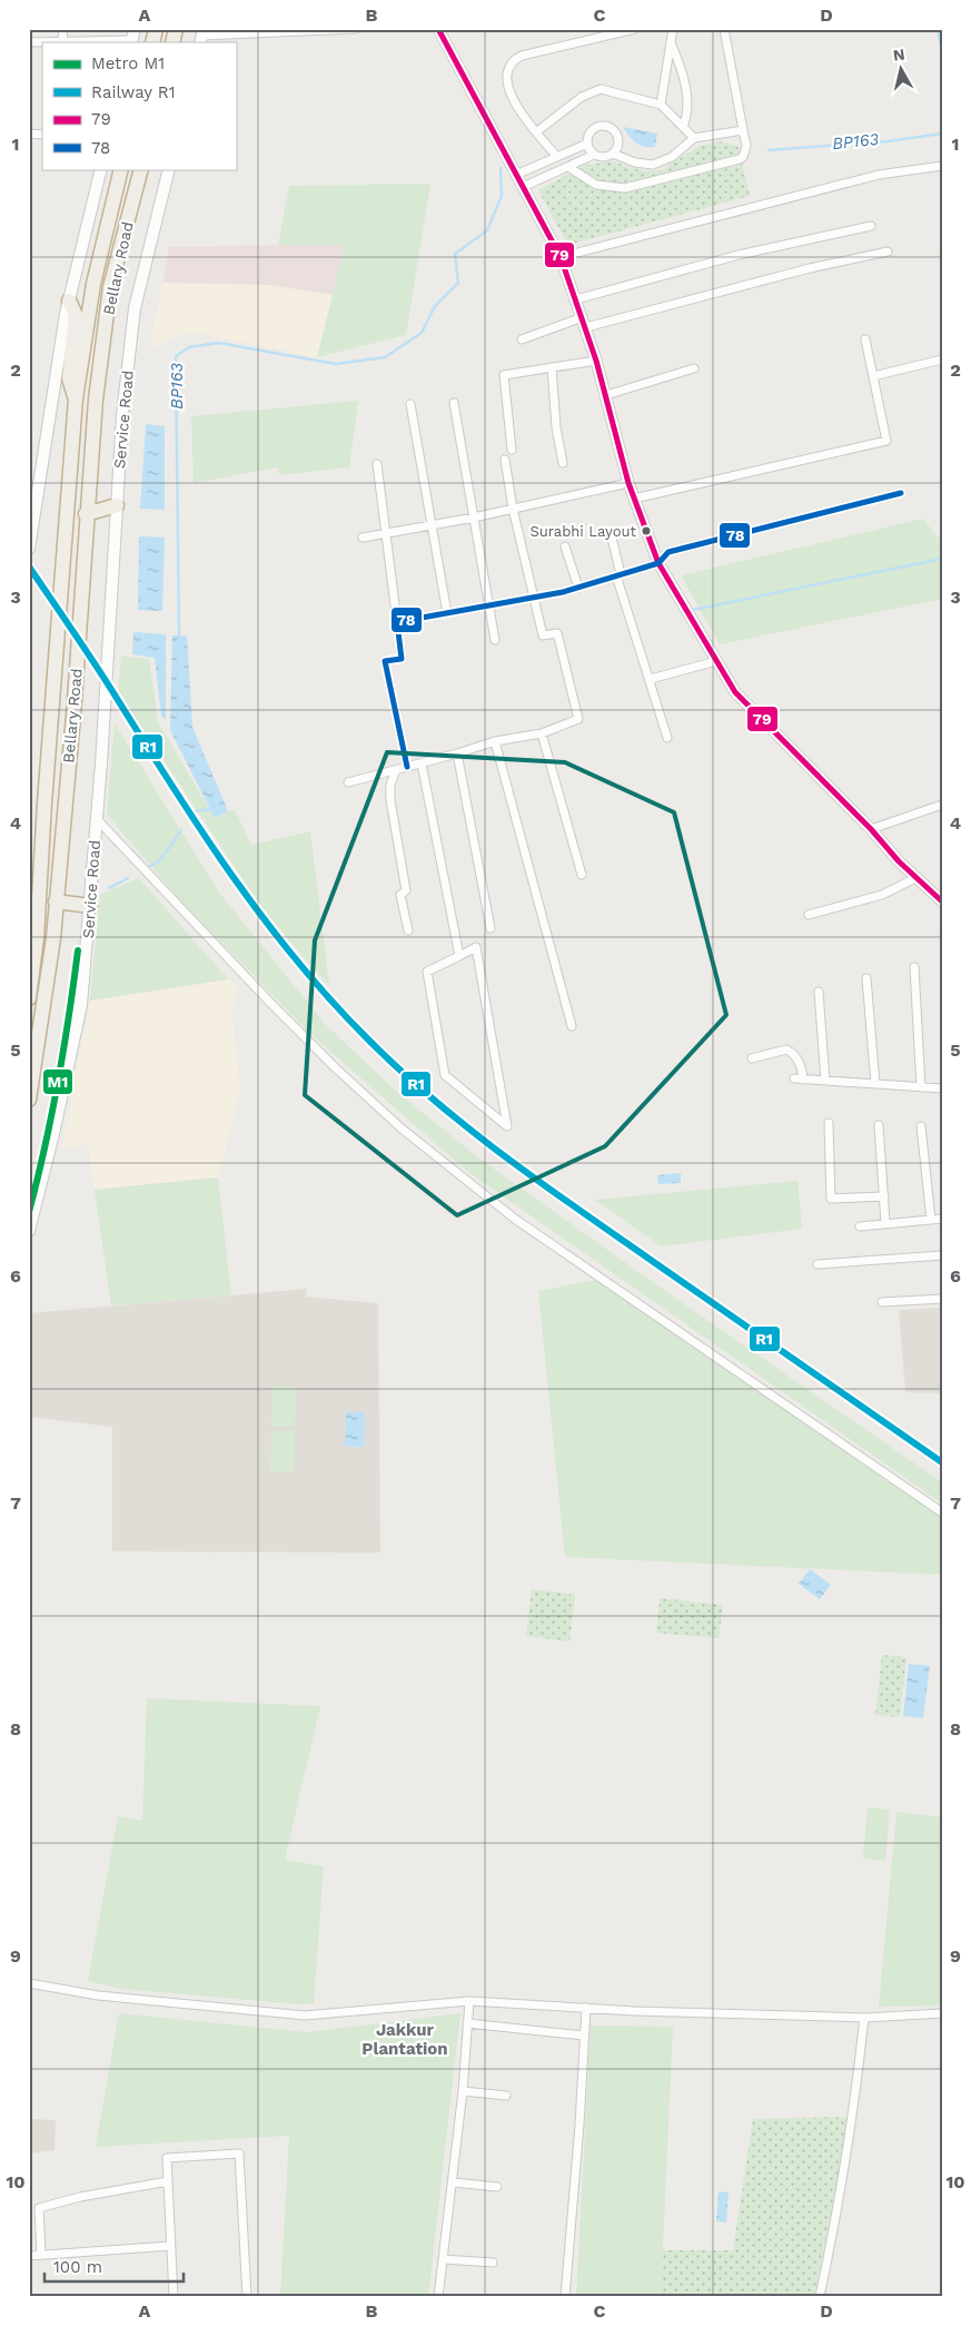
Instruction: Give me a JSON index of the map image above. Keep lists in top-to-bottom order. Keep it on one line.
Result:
{"streets":{"highway":["Bellary Road"],"main road":["Service Road"]},"districts":["Jakkur Plantation"],"water":["BP163"],"places":["Surabhi Layout"],"lines":["transit line 79","transit line 78","rail line R1","metro line M1"],"legend":["Metro M1","Railway R1","79","78"],"scale_bar":"100 m","north":"top","grid":{"columns":["A","B","C","D"],"rows":["1","2","3","4","5","6","7","8","9","10"]}}
